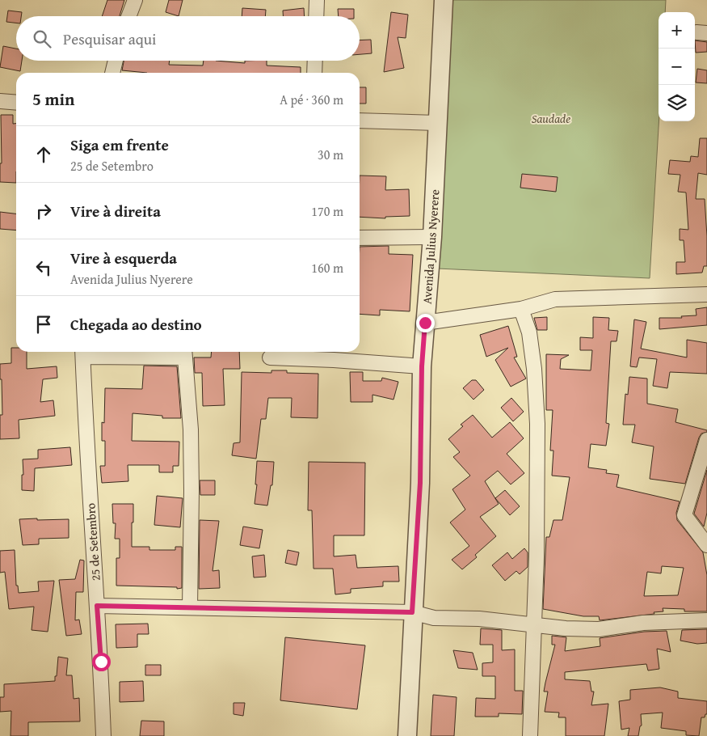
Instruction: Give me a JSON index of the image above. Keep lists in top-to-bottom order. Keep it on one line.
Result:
{"streets":{"street":["Avenida Julius Nyerere","25 de Setembro"]},"parks":["Saudade"],"page":{"map_buttons":["+","−"],"search":"Pesquisar aqui","heading":["5 min","A pé · 360 m"],"list":[["Siga em frente","25 de Setembro","30 m"],["Vire à direita","170 m"],["Vire à esquerda","Avenida Julius Nyerere","160 m"],"Chegada ao destino"]}}
